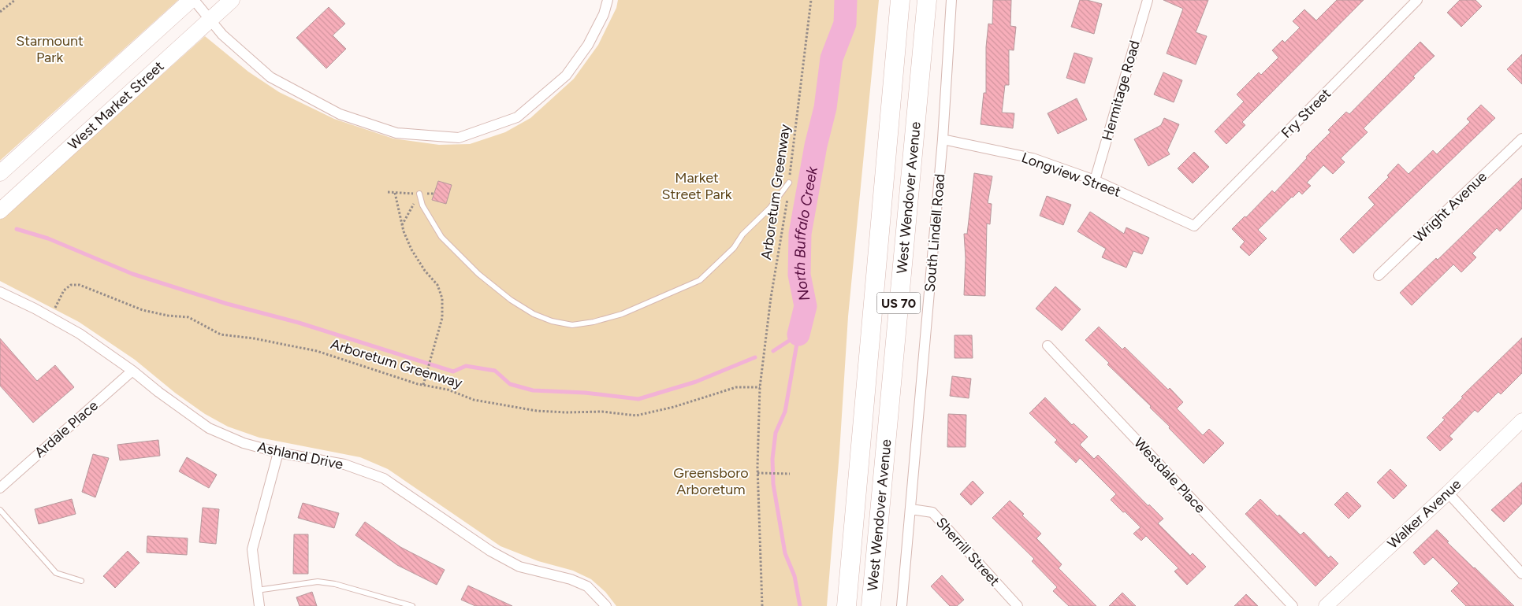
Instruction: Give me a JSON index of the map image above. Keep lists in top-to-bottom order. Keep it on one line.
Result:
{"streets":{"highway":["West Wendover Avenue","US 70"],"main road":["West Market Street"],"street":["Hermitage Road","Fry Street","Longview Street","Wright Avenue","South Lindell Road","Ardale Place","Ashland Drive","Westdale Place","Walker Avenue","Sherrill Street"],"path":["Arboretum Greenway"]},"crossings":[["Hermitage Road","Longview Street"],["Fry Street","Longview Street"],["Longview Street","South Lindell Road"],["Arboretum Greenway","Ashland Drive"],["South Lindell Road","Sherrill Street"],["Ardale Place","Ashland Drive"]],"water":["North Buffalo Creek"],"parks":["Starmount Park","Market Street Park","Greensboro Arboretum"]}
